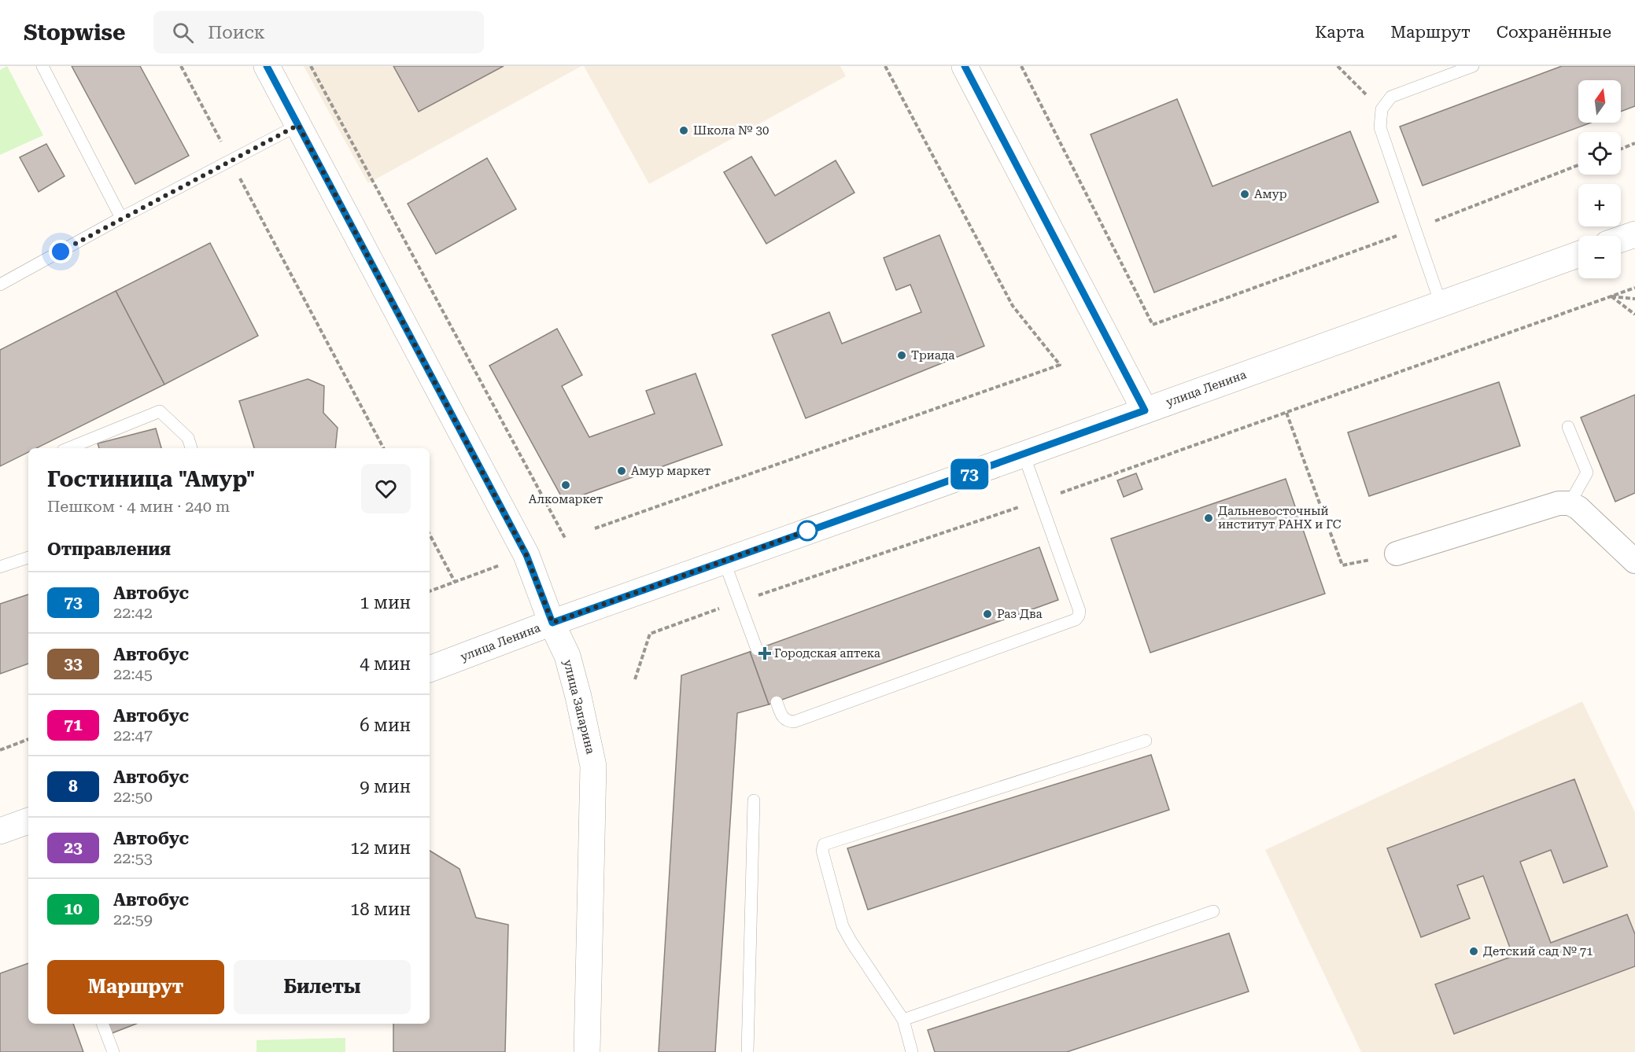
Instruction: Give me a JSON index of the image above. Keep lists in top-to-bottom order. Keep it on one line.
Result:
{"streets":{"main road":["улица Ленина","улица Запарина"]},"crossings":[["улица Ленина","улица Запарина"]],"places":{"other":["Школа № 30","Амур","Триада","Амур маркет","Алкомаркет","Дальневосточный институт РАНХ и ГС","Раз Два","Детский сад № 71"],"health":["Городская аптека"]},"lines":["bus line 73"],"north":"top","page":{"header":"Stopwise","search":"Поиск","nav":["Карта","Маршрут","Сохранённые"],"on_map":"73","map_buttons":["+","−"],"heading":[["Гостиница \"Амур\"","Пешком · 4 мин · 240 m"],"Отправления"],"list":[{"mark":"73","name":"Автобус","note":"22:42","value":"1 мин"},{"mark":"33","name":"Автобус","note":"22:45","value":"4 мин"},{"mark":"71","name":"Автобус","note":"22:47","value":"6 мин"},{"mark":"8","name":"Автобус","note":"22:50","value":"9 мин"},{"mark":"23","name":"Автобус","note":"22:53","value":"12 мин"},{"mark":"10","name":"Автобус","note":"22:59","value":"18 мин"}],"buttons":["Маршрут","Билеты"]}}
